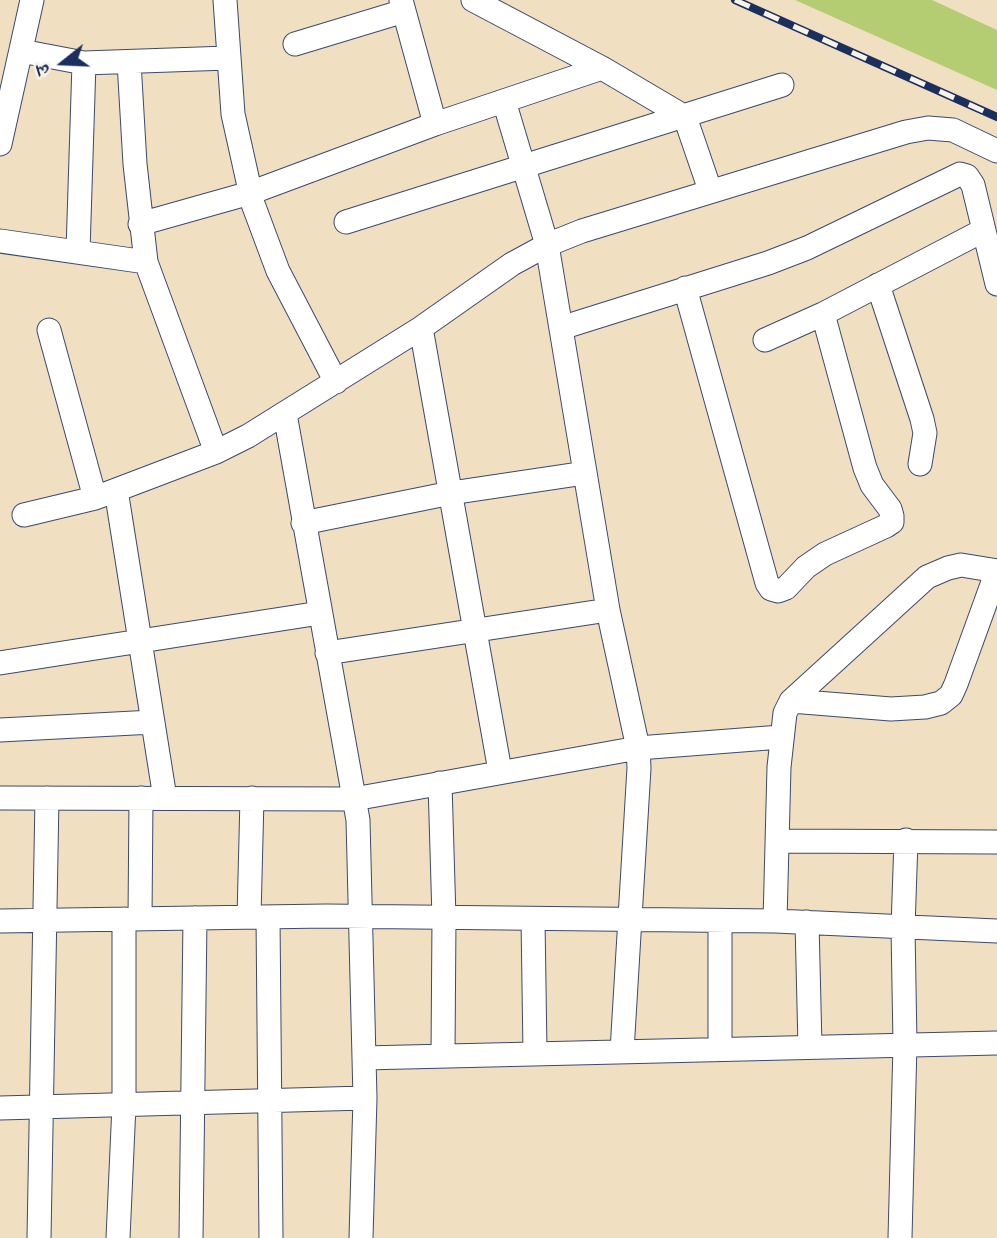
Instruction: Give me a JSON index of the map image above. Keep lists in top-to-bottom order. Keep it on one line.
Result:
{"north":"left"}
